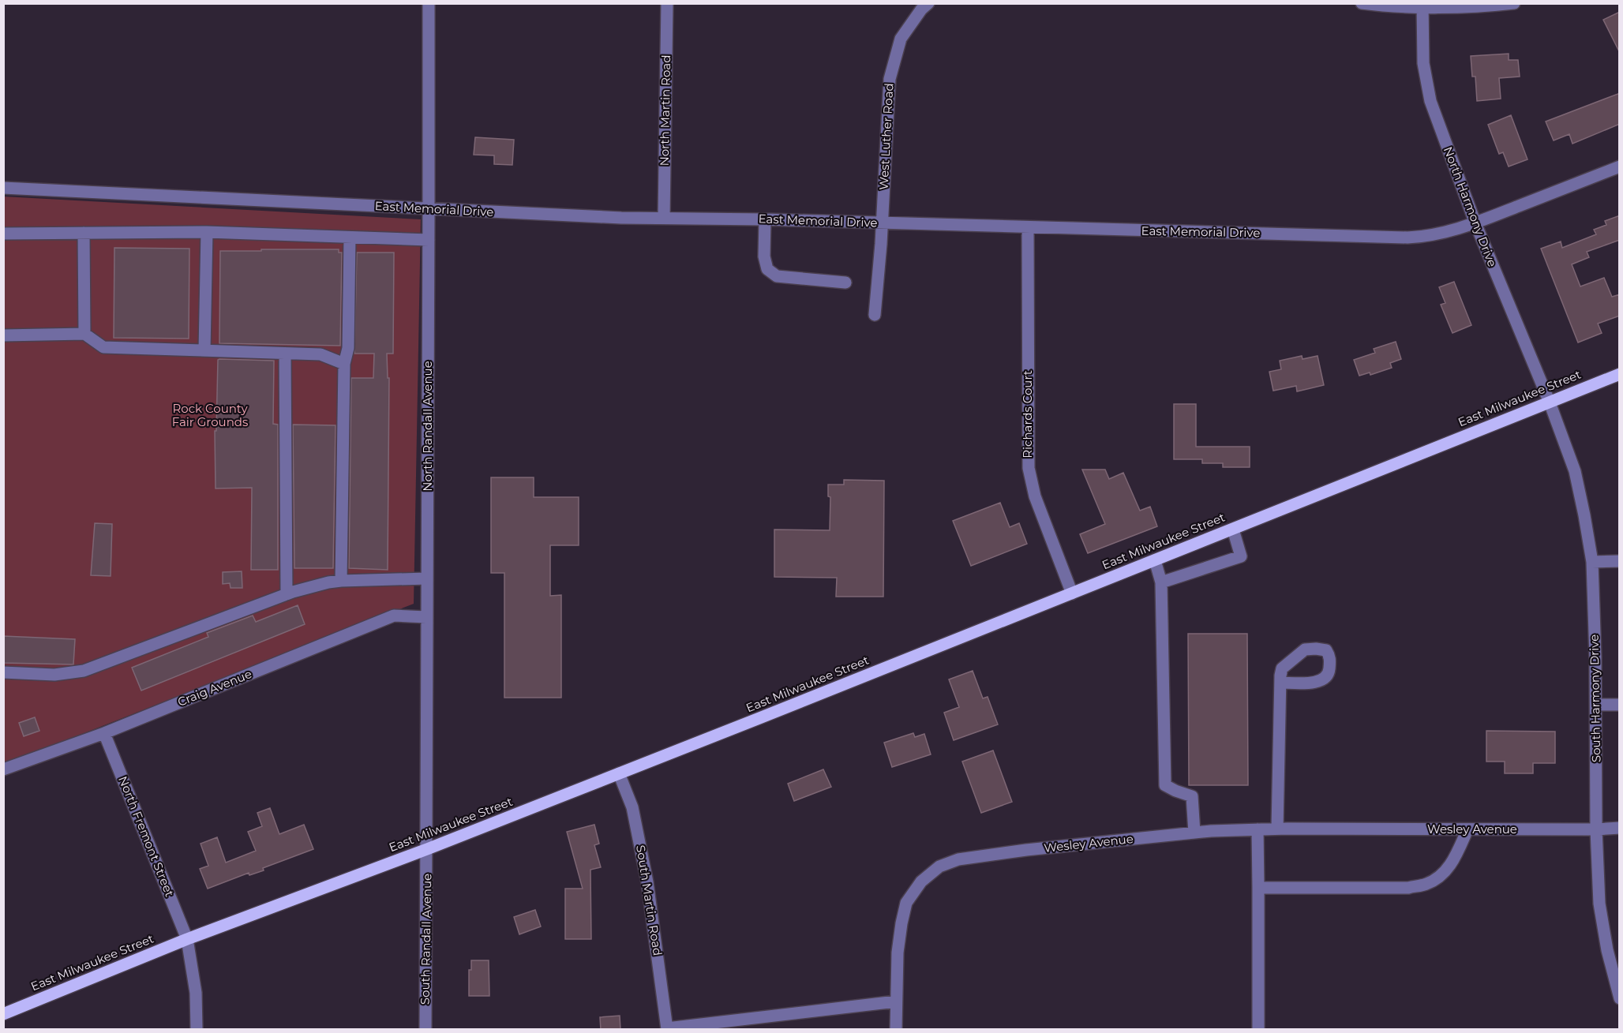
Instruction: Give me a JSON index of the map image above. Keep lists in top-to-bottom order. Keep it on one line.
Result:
{"streets":{"main road":["East Milwaukee Street"],"street":["North Martin Road","West Luther Road","North Harmony Drive","East Memorial Drive","Richards Court","North Randall Avenue","Craig Avenue","South Harmony Drive","Wesley Avenue","North Fremont Street","South Martin Road","South Randall Avenue"]},"crossings":[["North Martin Road","East Memorial Drive"],["West Luther Road","East Memorial Drive"],["North Harmony Drive","East Memorial Drive"],["North Harmony Drive","East Milwaukee Street"],["North Harmony Drive","South Harmony Drive"],["East Memorial Drive","Richards Court"],["East Memorial Drive","North Randall Avenue"],["East Milwaukee Street","Richards Court"],["East Milwaukee Street","North Randall Avenue"],["East Milwaukee Street","South Harmony Drive"],["East Milwaukee Street","North Fremont Street"],["East Milwaukee Street","South Martin Road"],["East Milwaukee Street","South Randall Avenue"],["North Randall Avenue","Craig Avenue"],["North Randall Avenue","South Randall Avenue"],["Craig Avenue","North Fremont Street"],["South Harmony Drive","Wesley Avenue"]],"parks":["Rock County Fair Grounds"]}
